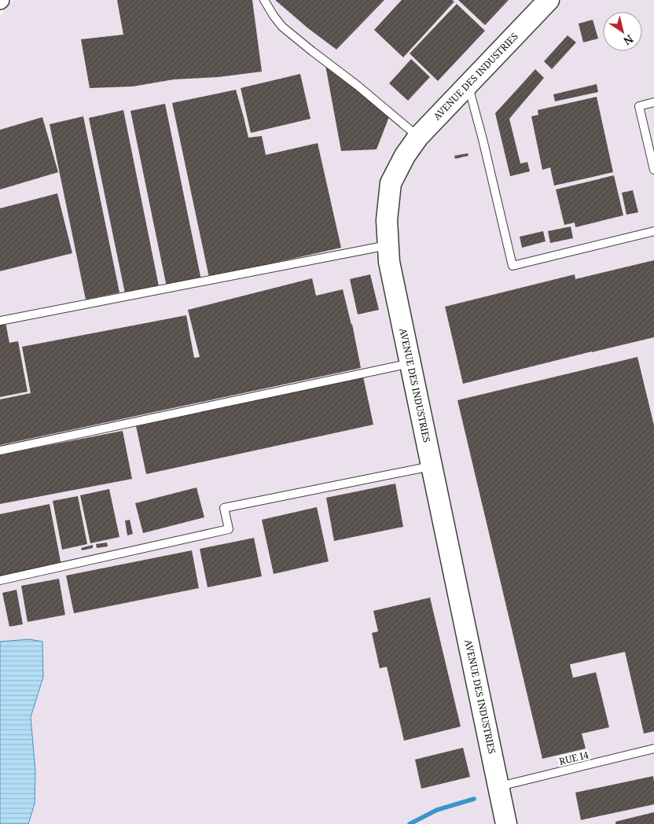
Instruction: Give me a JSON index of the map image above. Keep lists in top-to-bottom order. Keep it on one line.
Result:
{"streets":{"street":["AVENUE DES INDUSTRIES"],"lane":["RUE I4"]},"crossings":[["AVENUE DES INDUSTRIES","RUE I4"]],"north":"bottom right"}
